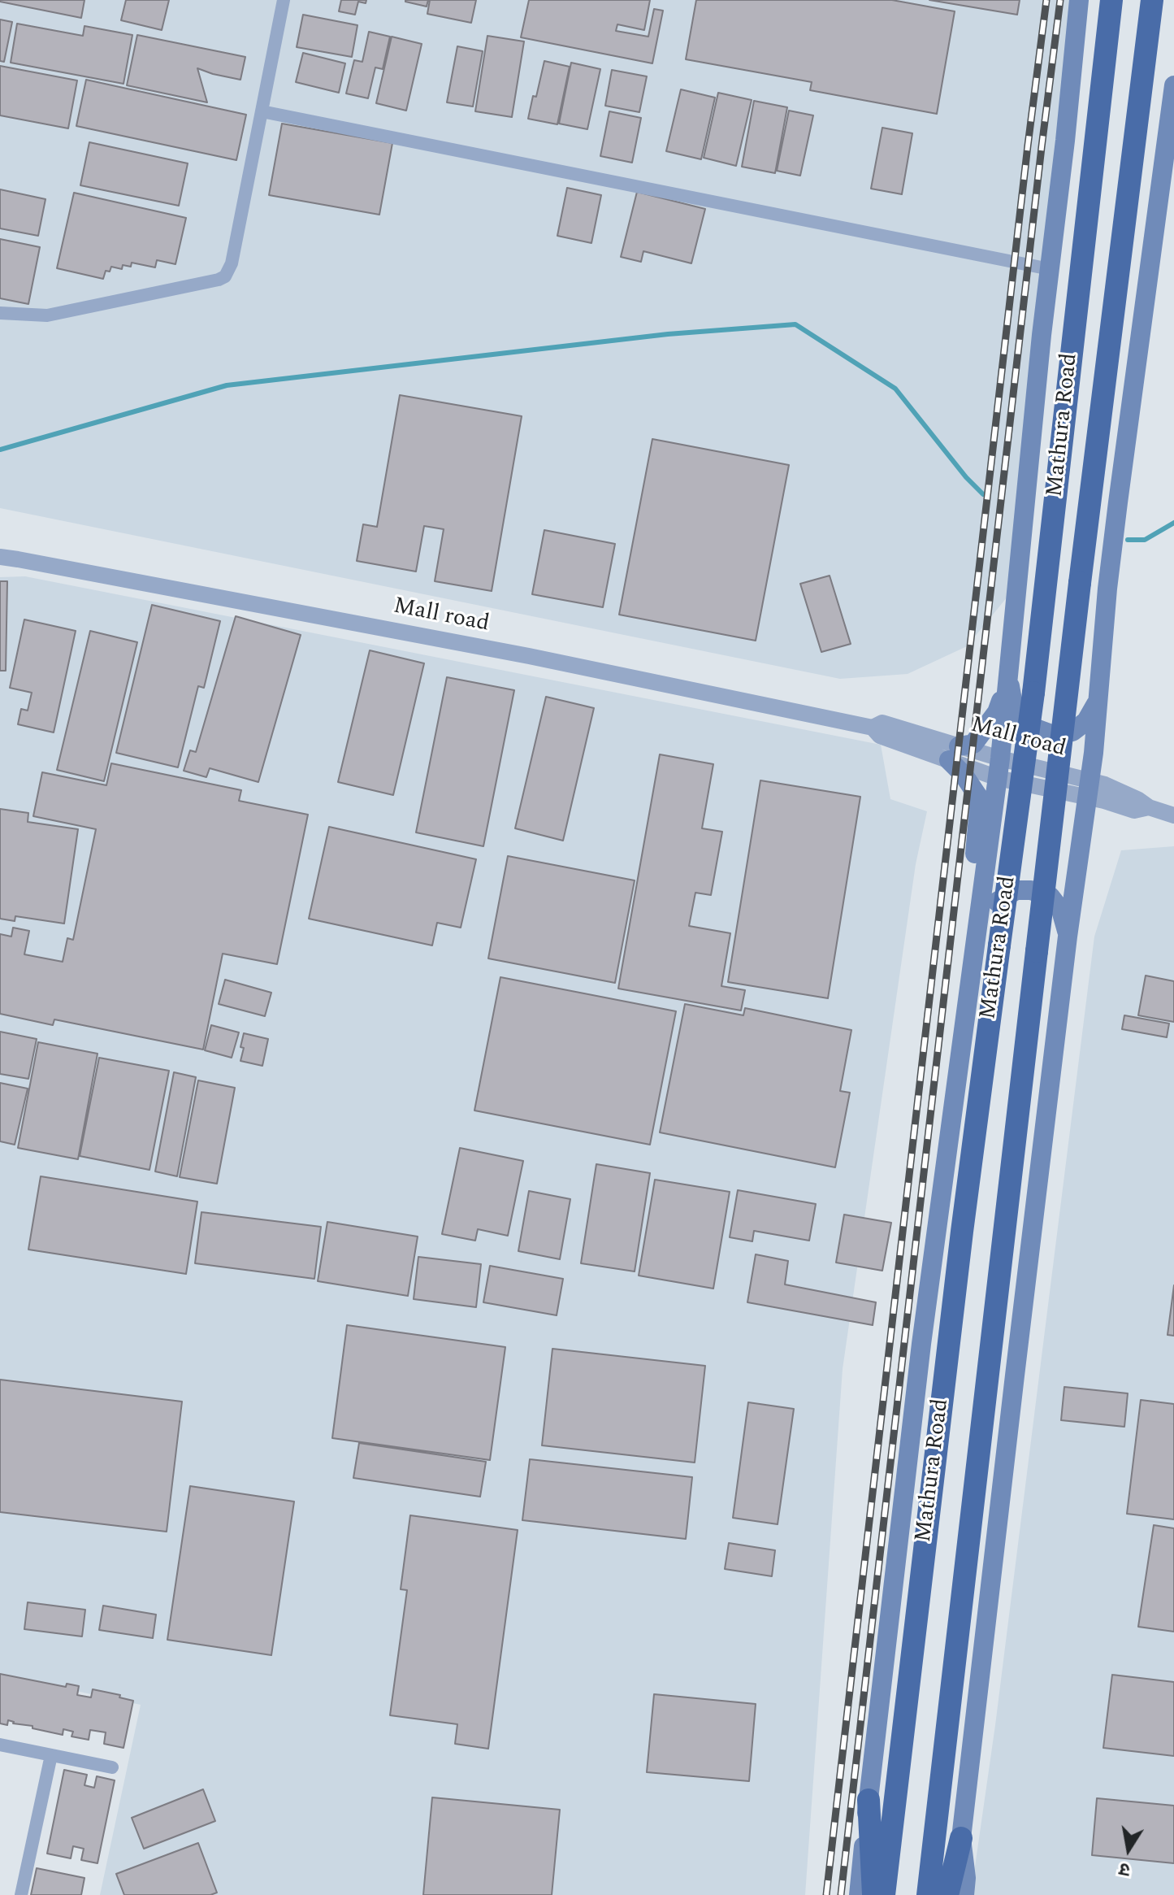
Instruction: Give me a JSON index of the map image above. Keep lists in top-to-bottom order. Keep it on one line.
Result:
{"streets":{"highway":["Mathura Road"],"street":["Mall road"]},"north":"bottom"}
